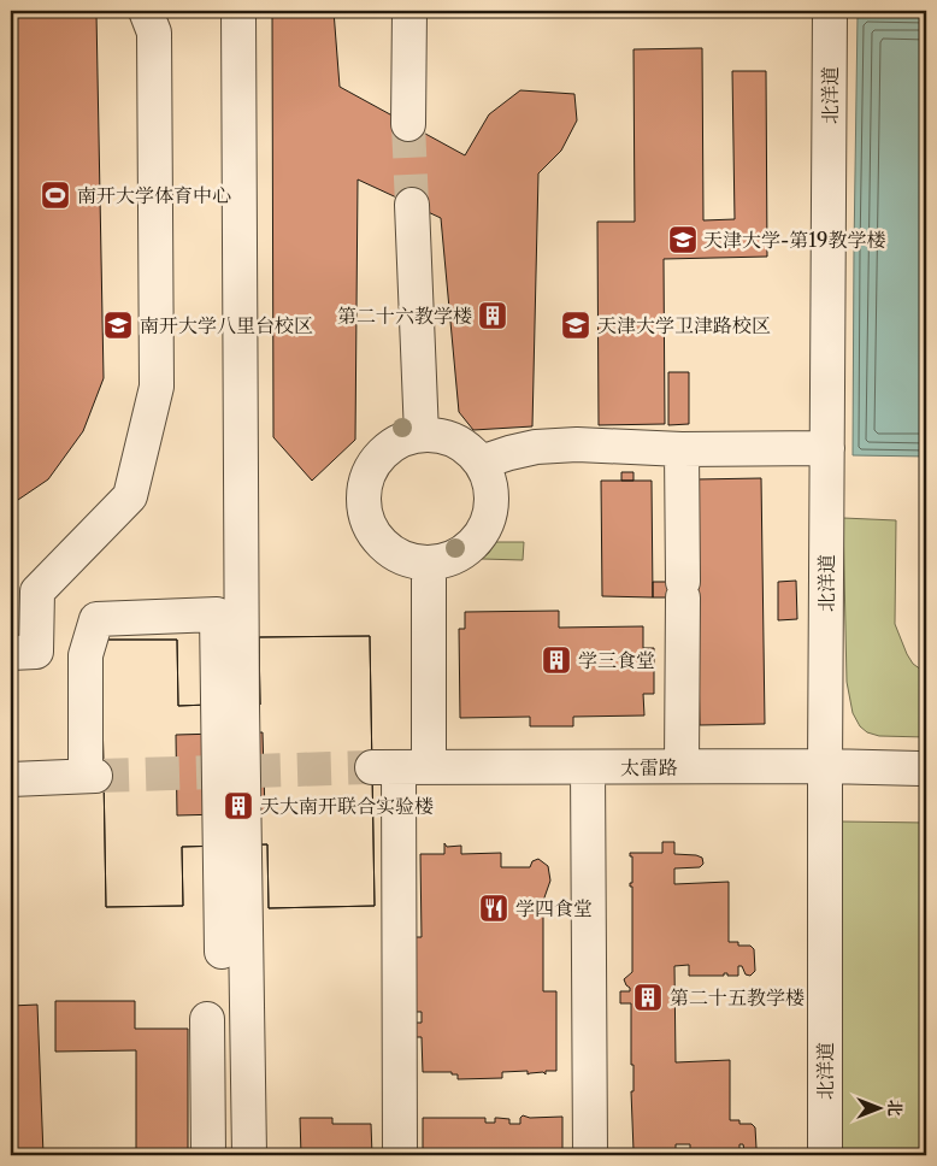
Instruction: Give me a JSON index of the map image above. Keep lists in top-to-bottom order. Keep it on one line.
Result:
{"streets":{"street":["北洋道","太雷路"]},"crossings":[["北洋道","太雷路"]],"places":{"sports":["南开大学体育中心"],"school or university":["天津大学-第19教学楼","南开大学八里台校区","天津大学卫津路校区"],"building":["第二十六教学楼","学三食堂","天大南开联合实验楼","第二十五教学楼"],"restaurant":["学四食堂"]},"north":"right"}
